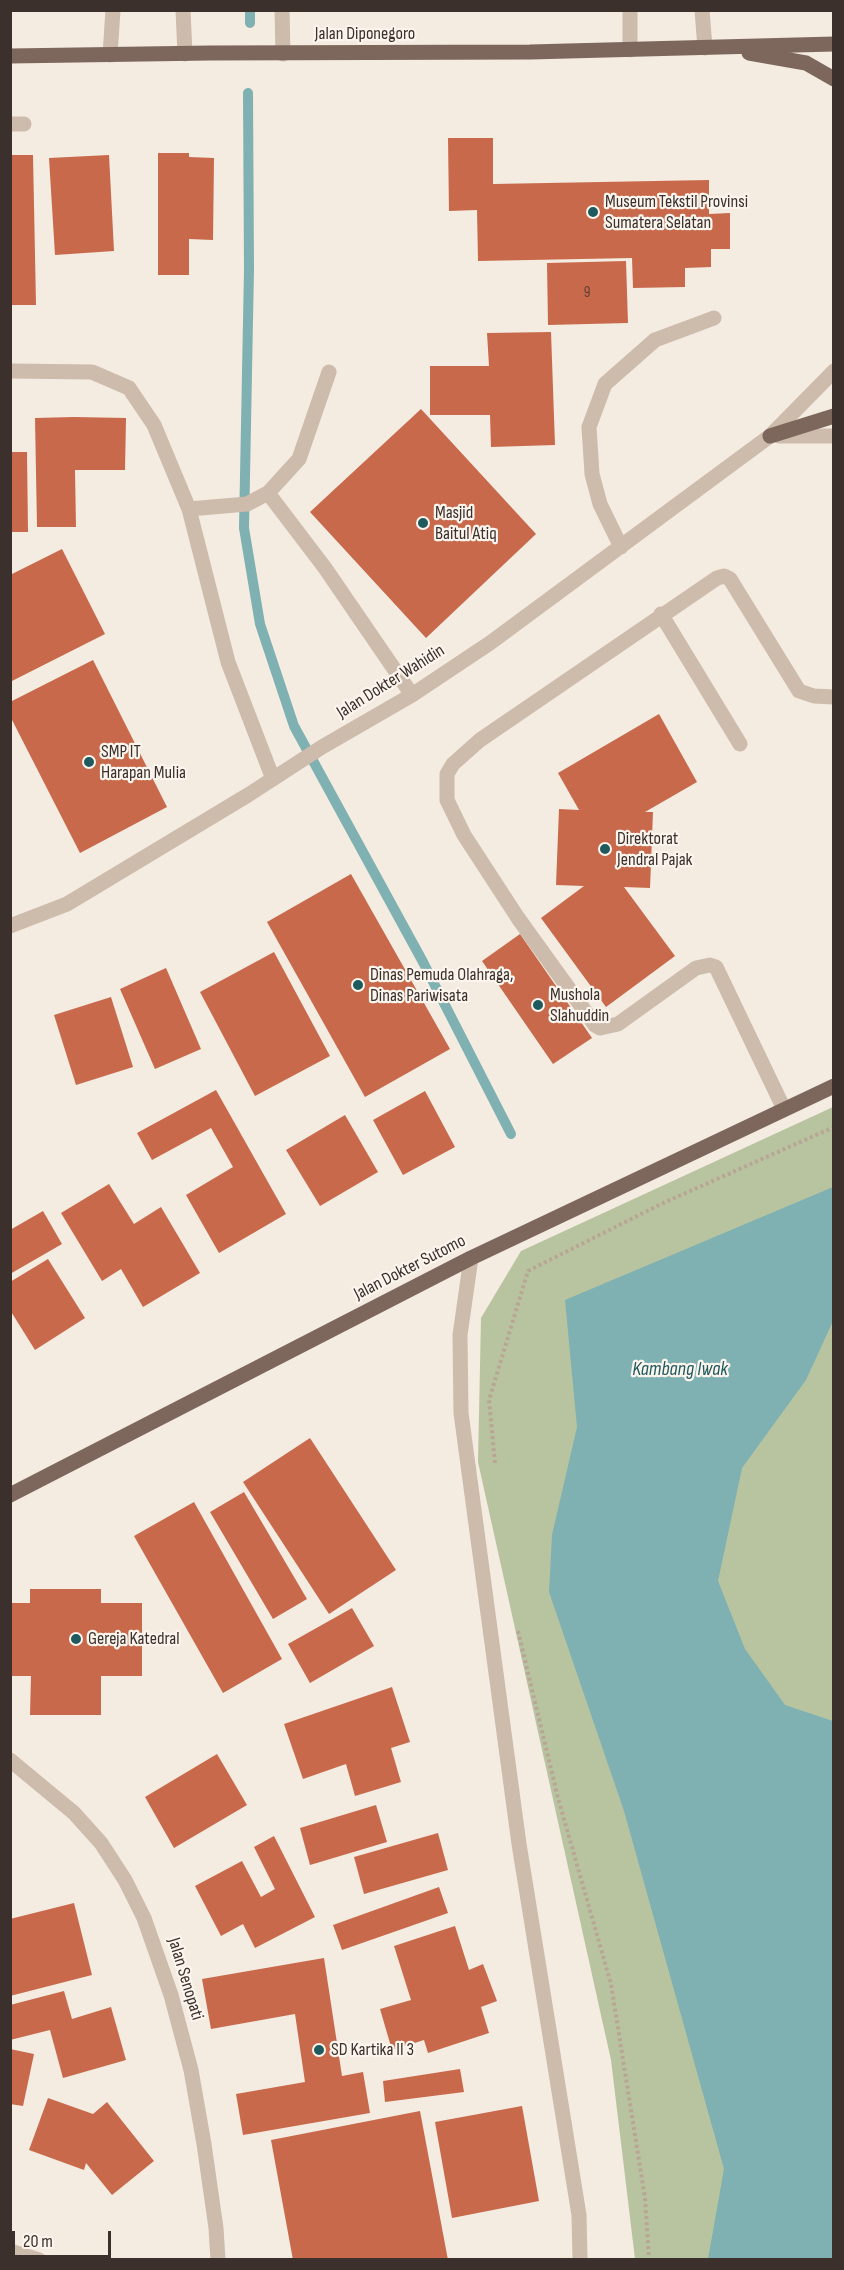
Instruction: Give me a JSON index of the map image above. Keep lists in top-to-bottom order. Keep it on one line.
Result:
{"streets":{"main road":["Jalan Diponegoro","Jalan Dokter Sutomo"],"street":["Jalan Dokter Wahidin","Jalan Senopati"]},"water":["Kambang Iwak"],"places":["Museum Tekstil Provinsi Sumatera Selatan","Masjid Baitul Atiq","SMP IT Harapan Mulia","Direktorat Jendral Pajak","Dinas Pemuda Olahraga, Dinas Pariwisata","Mushola Slahuddin","Gereja Katedral","SD Kartika II 3"],"house_numbers":["9"],"scale_bar":"20 m"}
